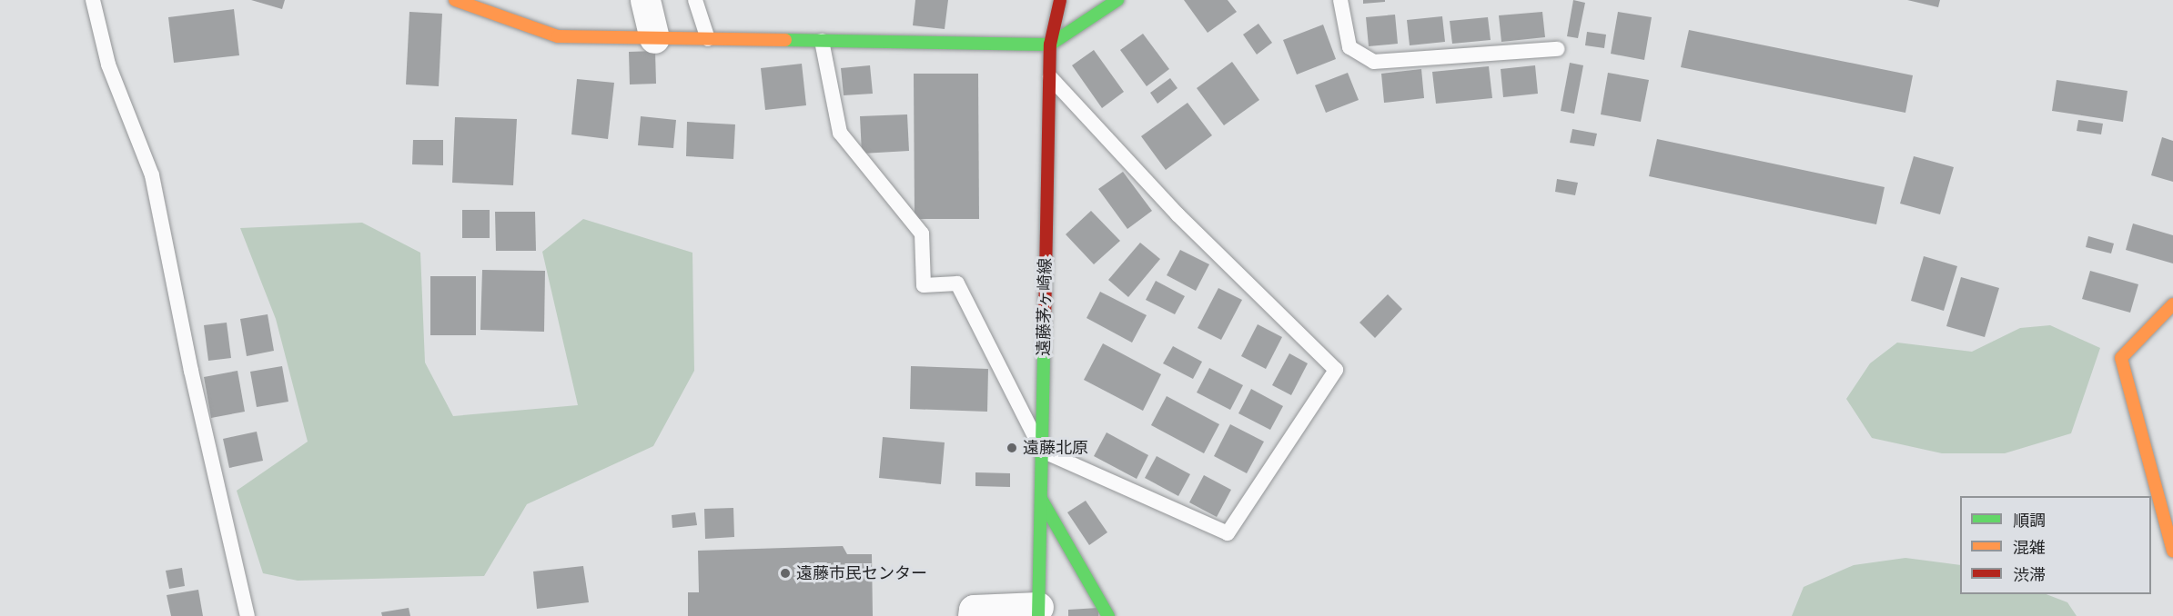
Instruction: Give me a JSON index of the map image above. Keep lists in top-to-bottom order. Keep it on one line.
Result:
{"streets":{"street":["遠藤茅ヶ崎線"]},"places":["遠藤北原","遠藤市民センター"],"legend":["順調","混雑","渋滞"]}
